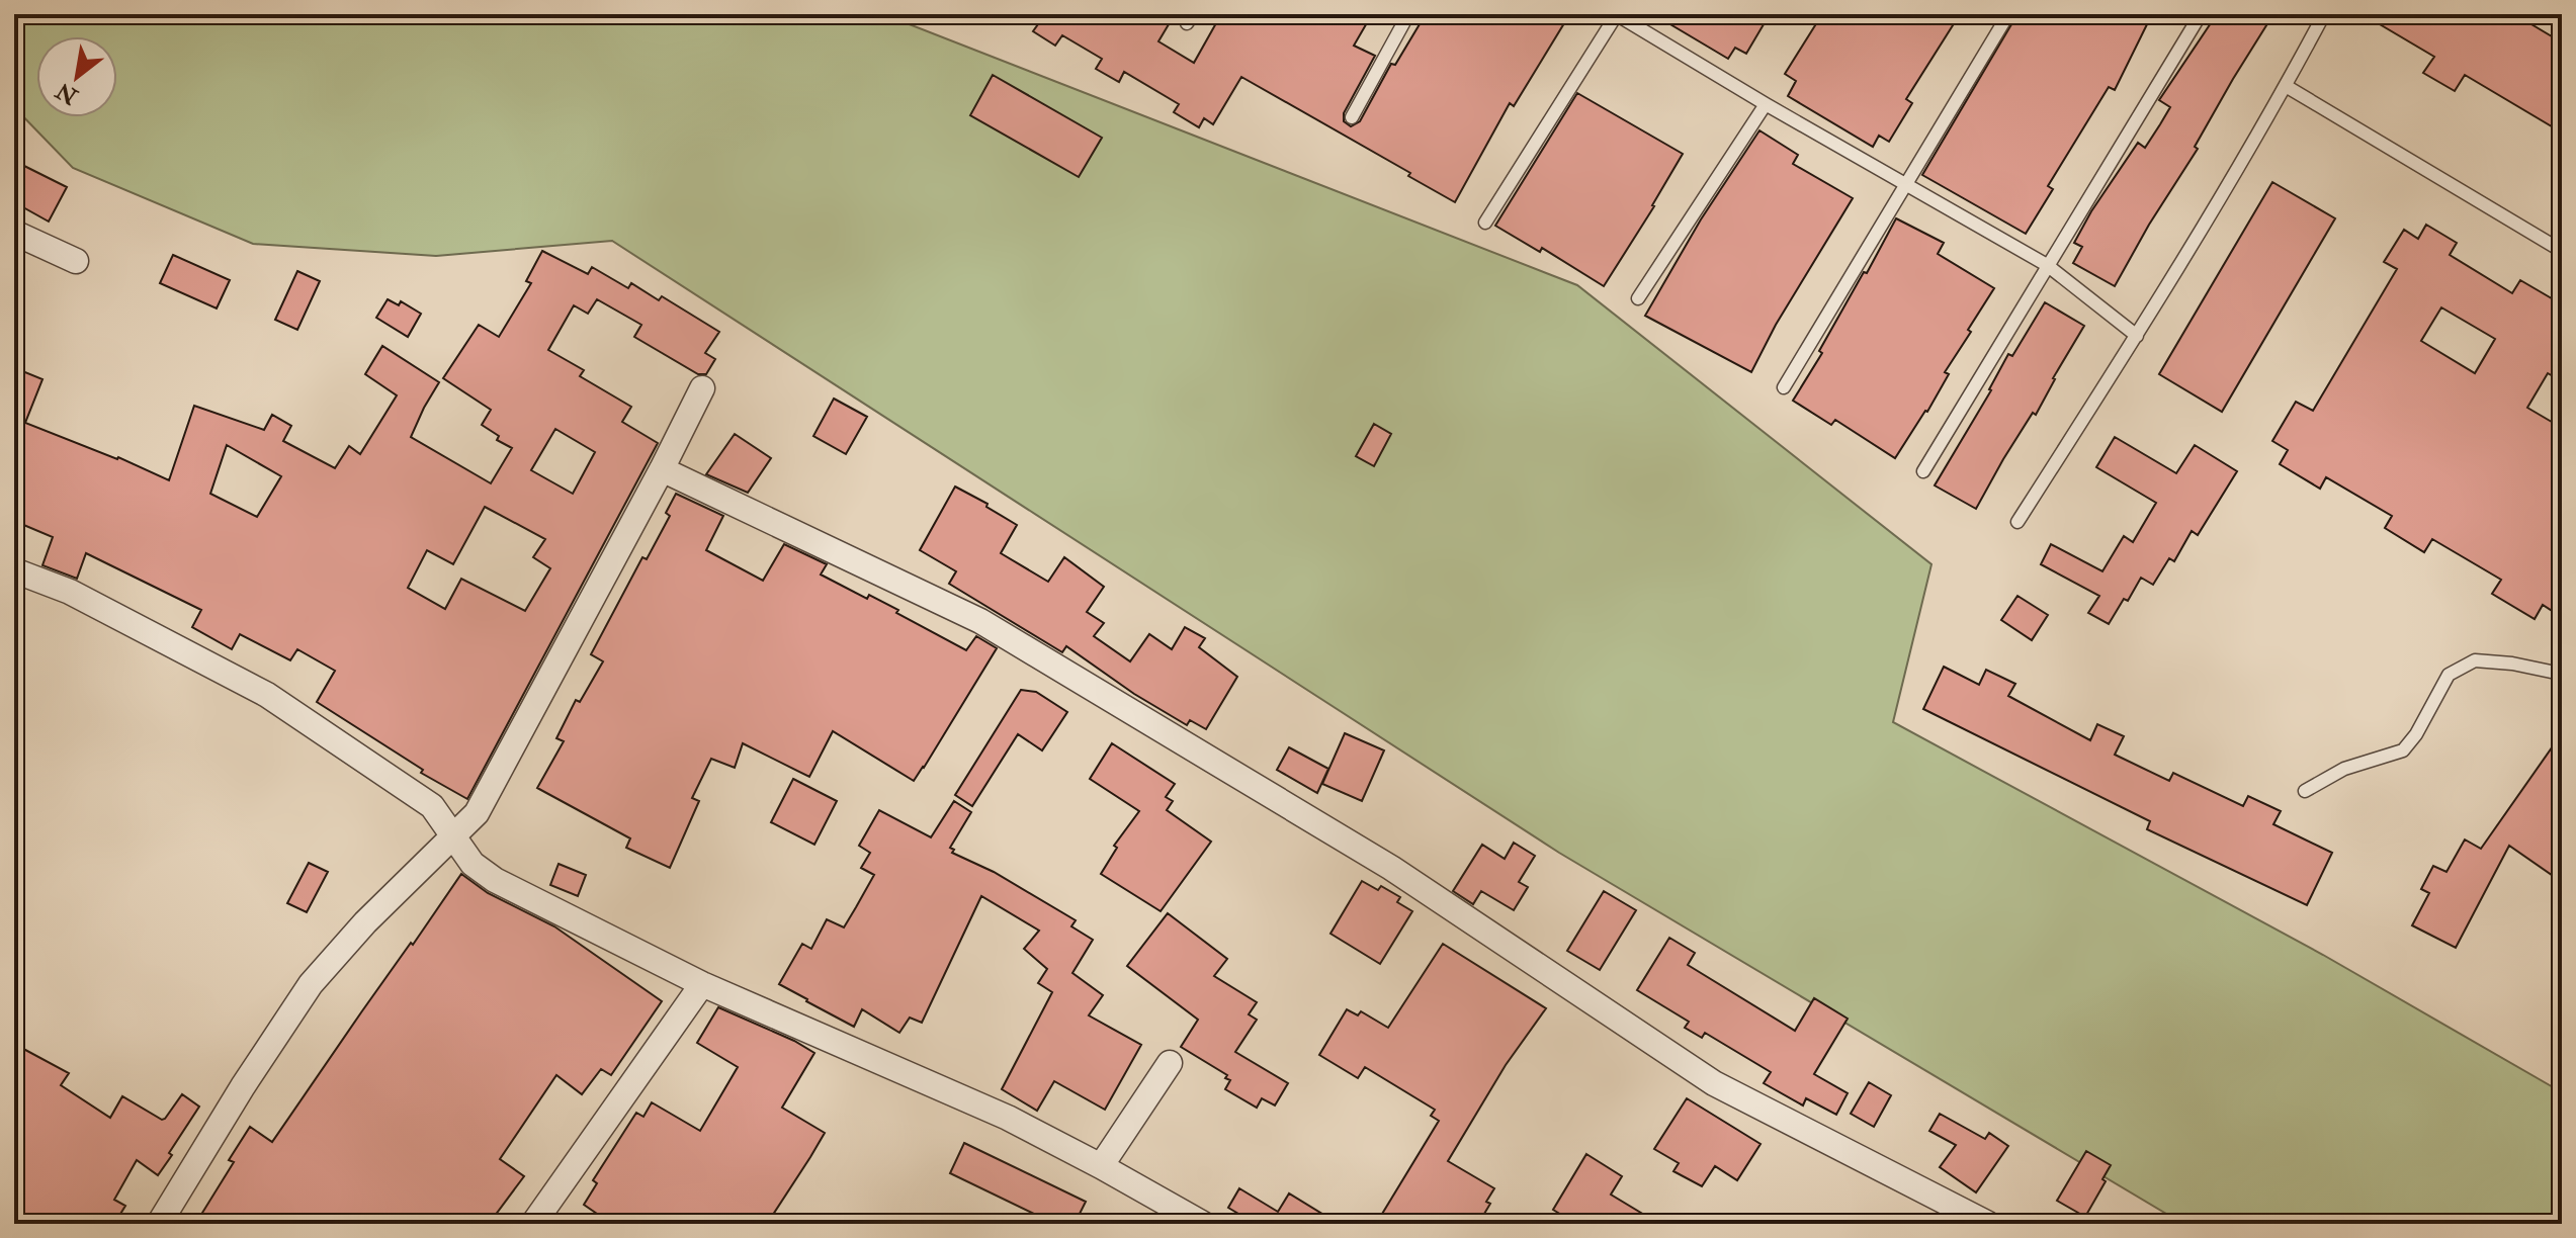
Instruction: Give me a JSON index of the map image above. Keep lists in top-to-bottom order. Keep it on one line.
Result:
{"north":"bottom left"}
